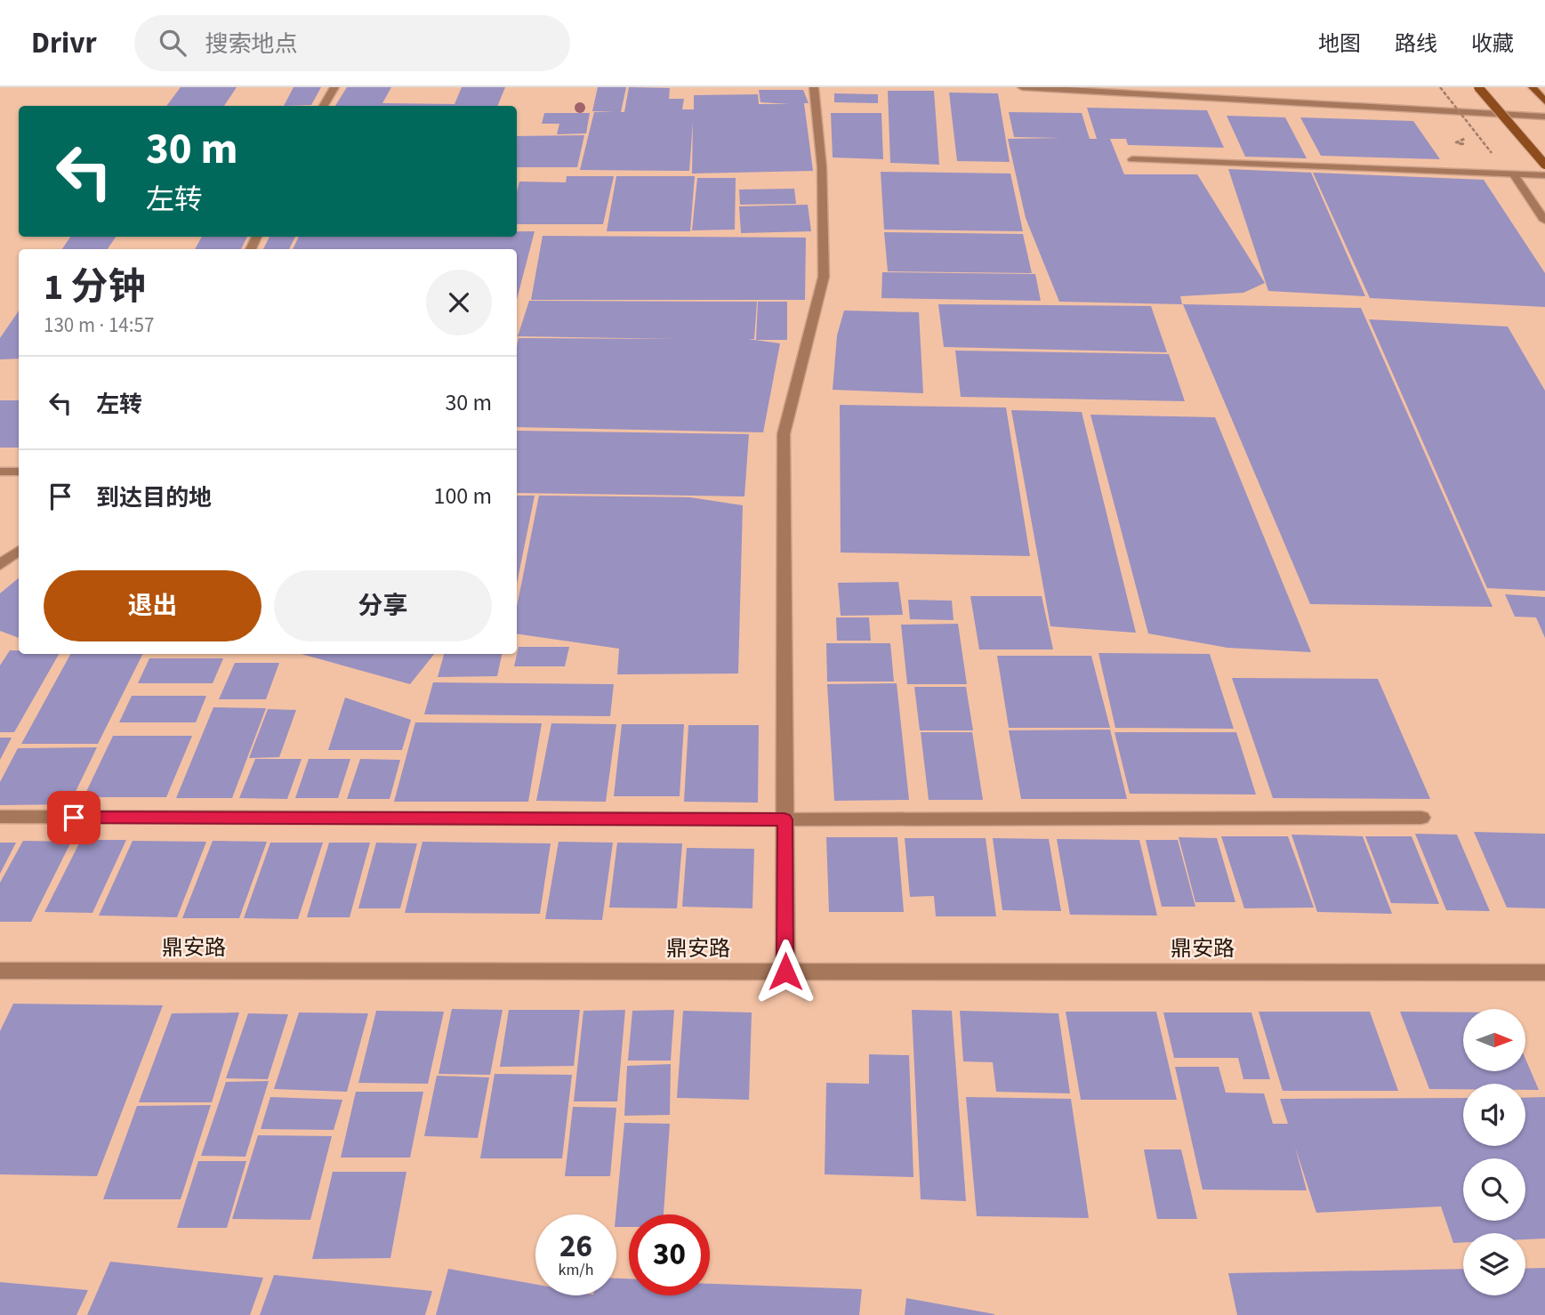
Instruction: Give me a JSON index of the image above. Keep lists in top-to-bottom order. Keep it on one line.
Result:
{"streets":{"street":["鼎安路"]},"north":"right","page":{"header":"Drivr","search":"搜索地点","nav":["地图","路线","收藏"],"turn":["30 m","左转"],"heading":["1 分钟","130 m · 14:57"],"list":[{"name":"左转","value":"30 m"},{"name":"到达目的地","value":"100 m"}],"buttons":["退出","分享"],"speed":"26 km/h","limit":"30"}}
